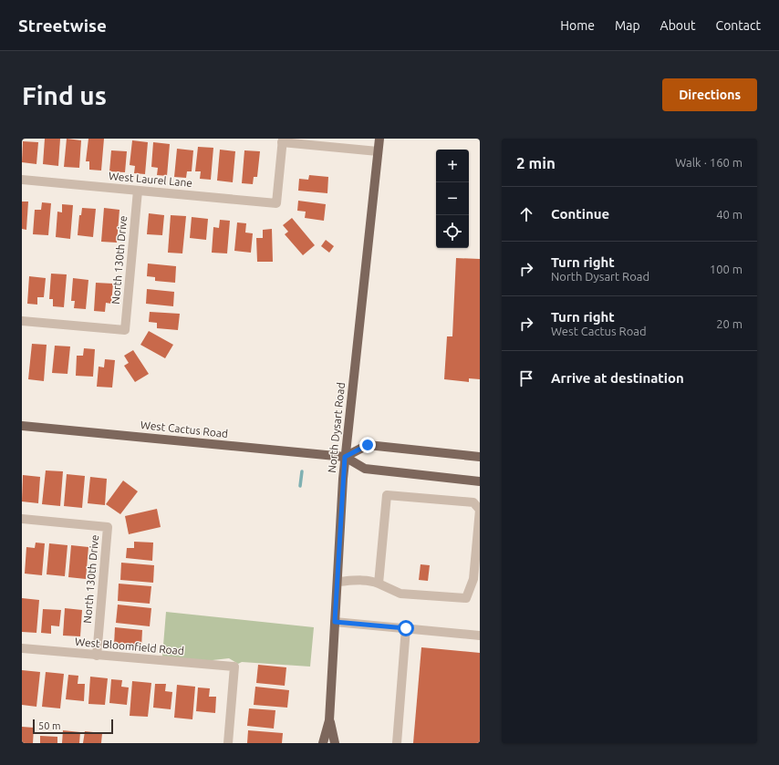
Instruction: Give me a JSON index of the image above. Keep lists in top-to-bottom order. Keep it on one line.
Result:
{"streets":{"main road":["North Dysart Road","West Cactus Road"],"street":["West Laurel Lane","North 130th Drive","West Bloomfield Road"]},"crossings":[["West Laurel Lane","North 130th Drive"],["North 130th Drive","West Bloomfield Road"],["North Dysart Road","West Cactus Road"]],"scale_bar":"50 m","page":{"header":"Streetwise","nav":["Home","Map","About","Contact"],"buttons":"Directions","title":"Find us","heading":["2 min","Walk · 160 m"],"map_buttons":["+","−"],"list":[["Continue","40 m"],["Turn right","North Dysart Road","100 m"],["Turn right","West Cactus Road","20 m"],"Arrive at destination"],"scale":"50 m"}}
